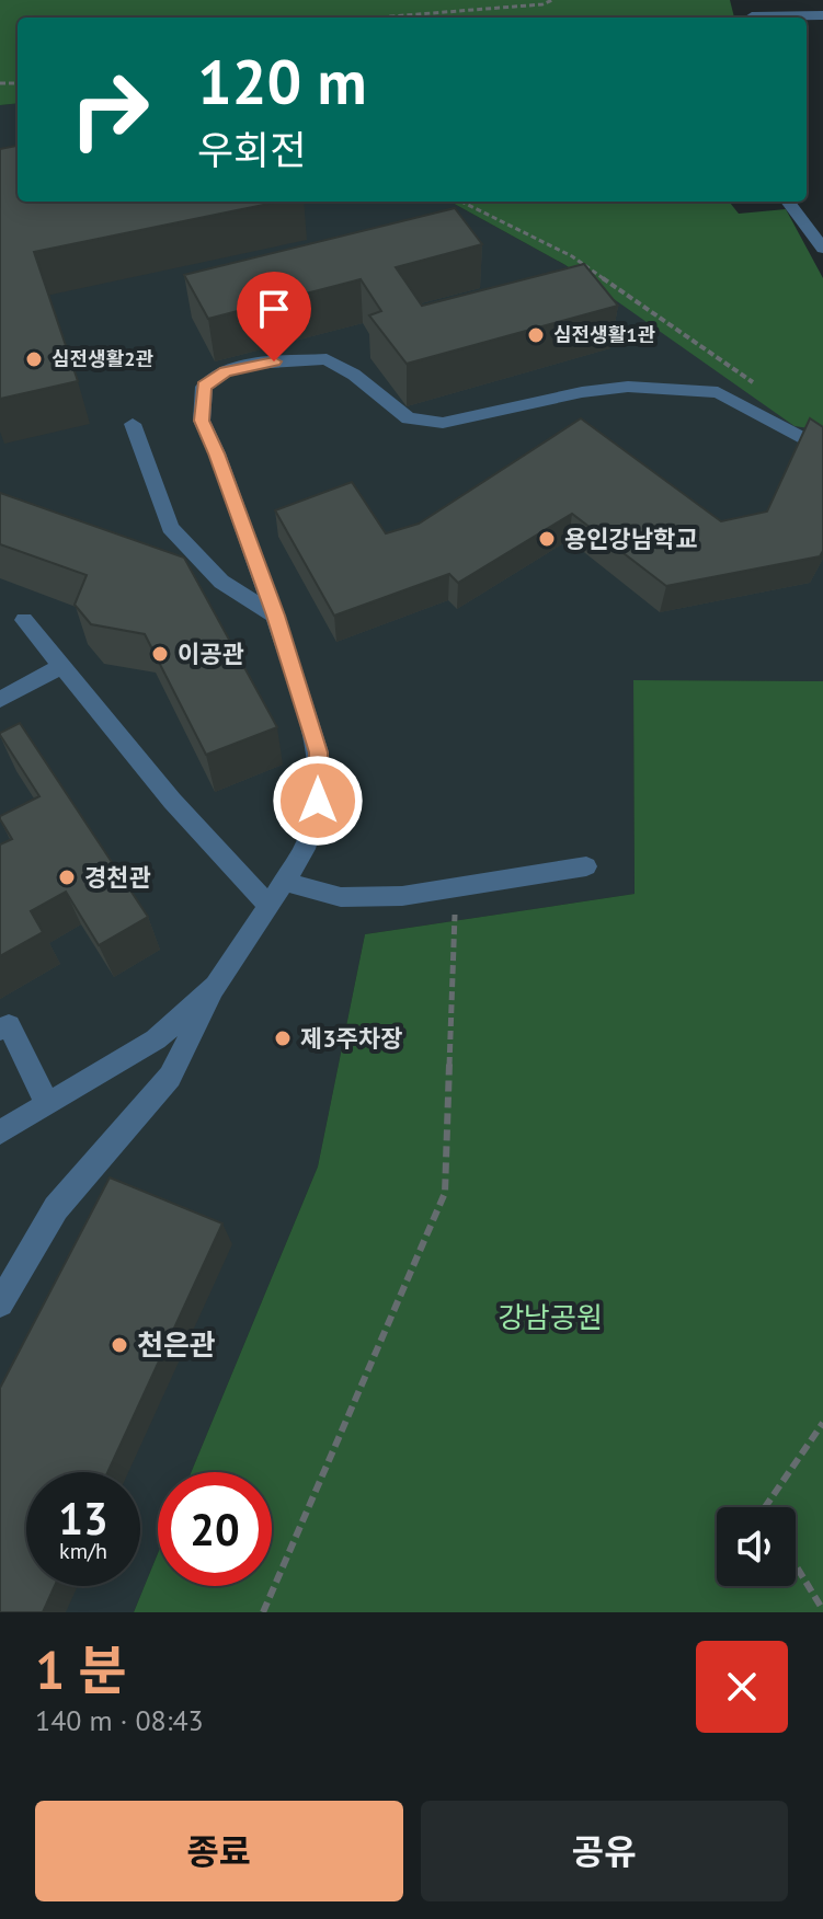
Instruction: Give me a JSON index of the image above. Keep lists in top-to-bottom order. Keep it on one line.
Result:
{"parks":["강남공원"],"places":["심전생활1관","심전생활2관","용인강남학교","이공관","경천관","제3주차장","천은관"],"page":{"turn":["120 m","우회전"],"speed":"13 km/h","limit":"20","heading":["1 분","140 m · 08:43"],"buttons":["종료","공유"]}}
